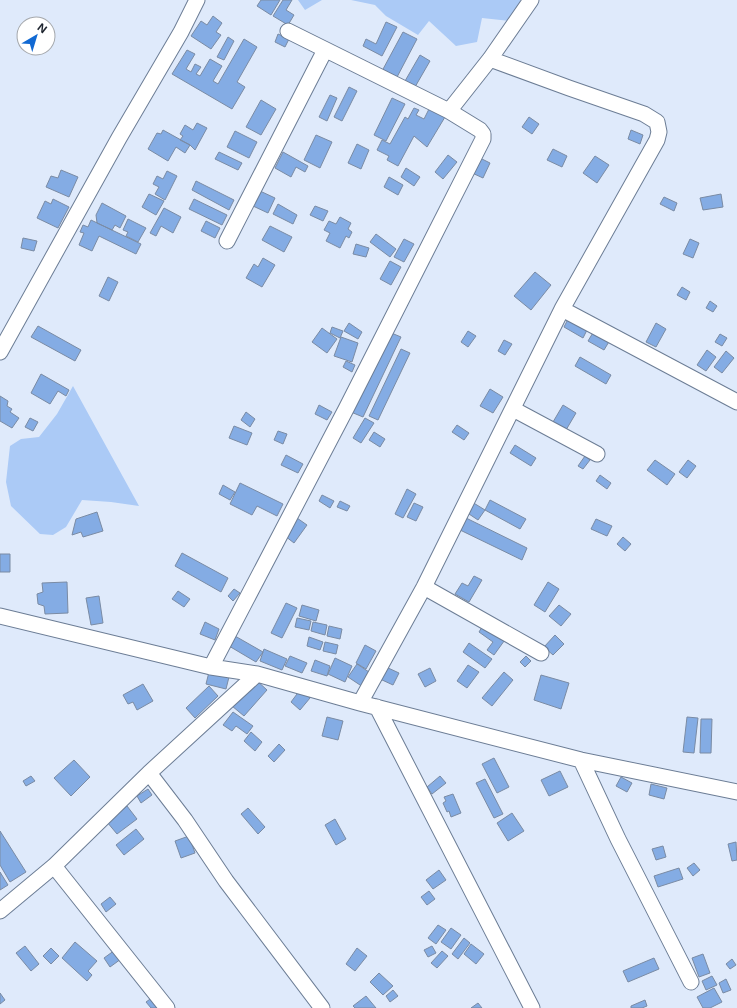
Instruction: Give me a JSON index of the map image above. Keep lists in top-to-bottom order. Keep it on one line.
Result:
{"north":"top right"}
